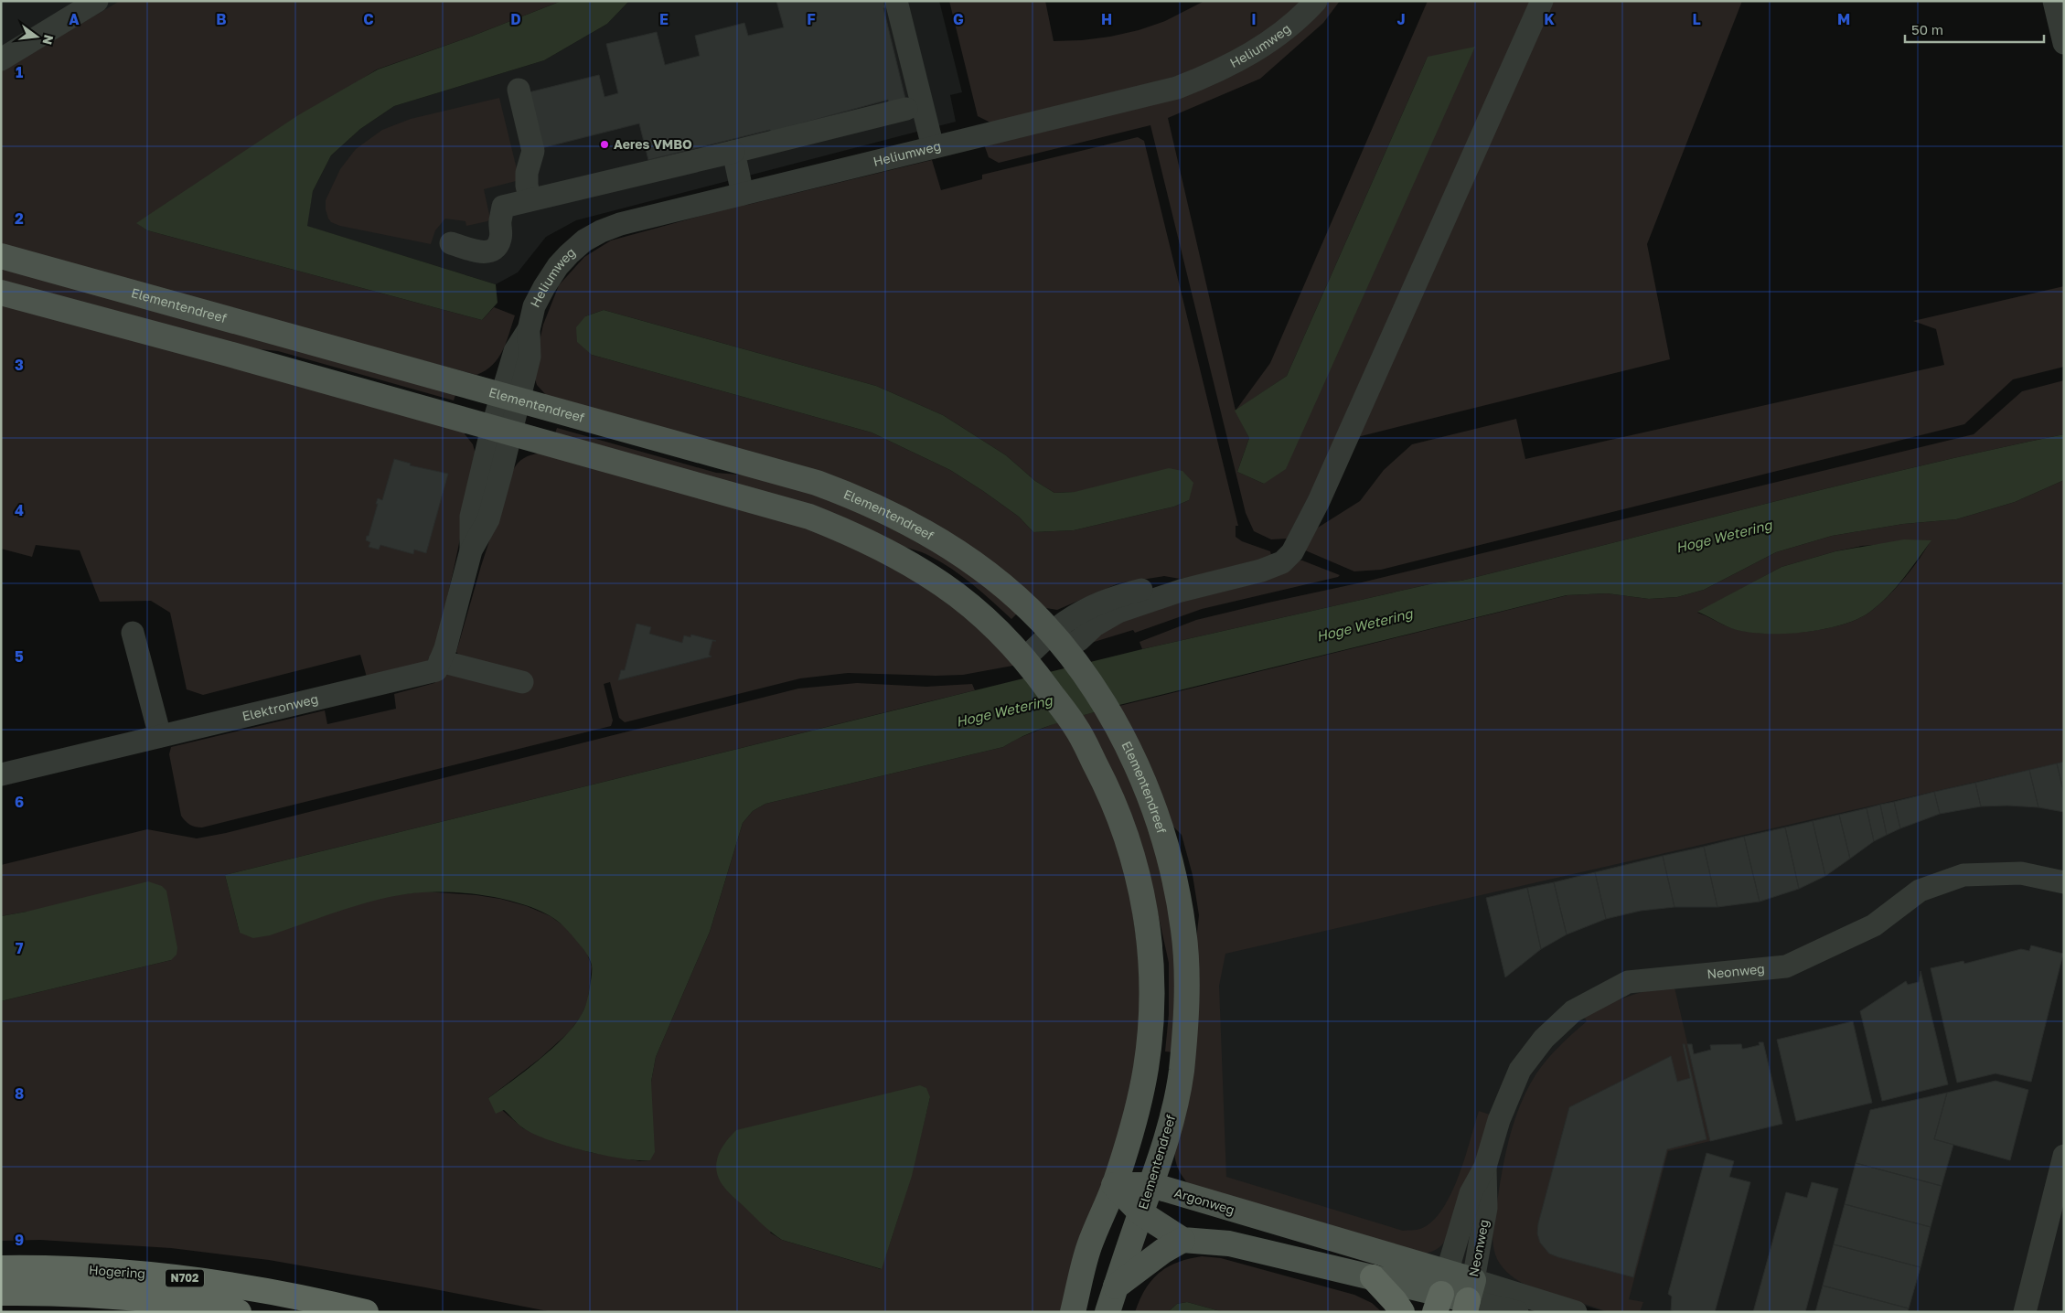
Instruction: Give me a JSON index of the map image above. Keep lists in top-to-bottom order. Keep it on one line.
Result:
{"streets":{"highway":["Hogering","N702"],"main road":["Elementendreef","Argonweg"],"street":["Heliumweg","Elektronweg","Neonweg"]},"crossings":[["Heliumweg","Elementendreef"],["Elementendreef","Argonweg"],["Neonweg","Argonweg"]],"water":["Hoge Wetering"],"places":["Aeres VMBO"],"scale_bar":"50 m","north":"right","grid":{"columns":["A","B","C","D","E","F","G","H","I","J","K","L","M"],"rows":["1","2","3","4","5","6","7","8","9"]}}
